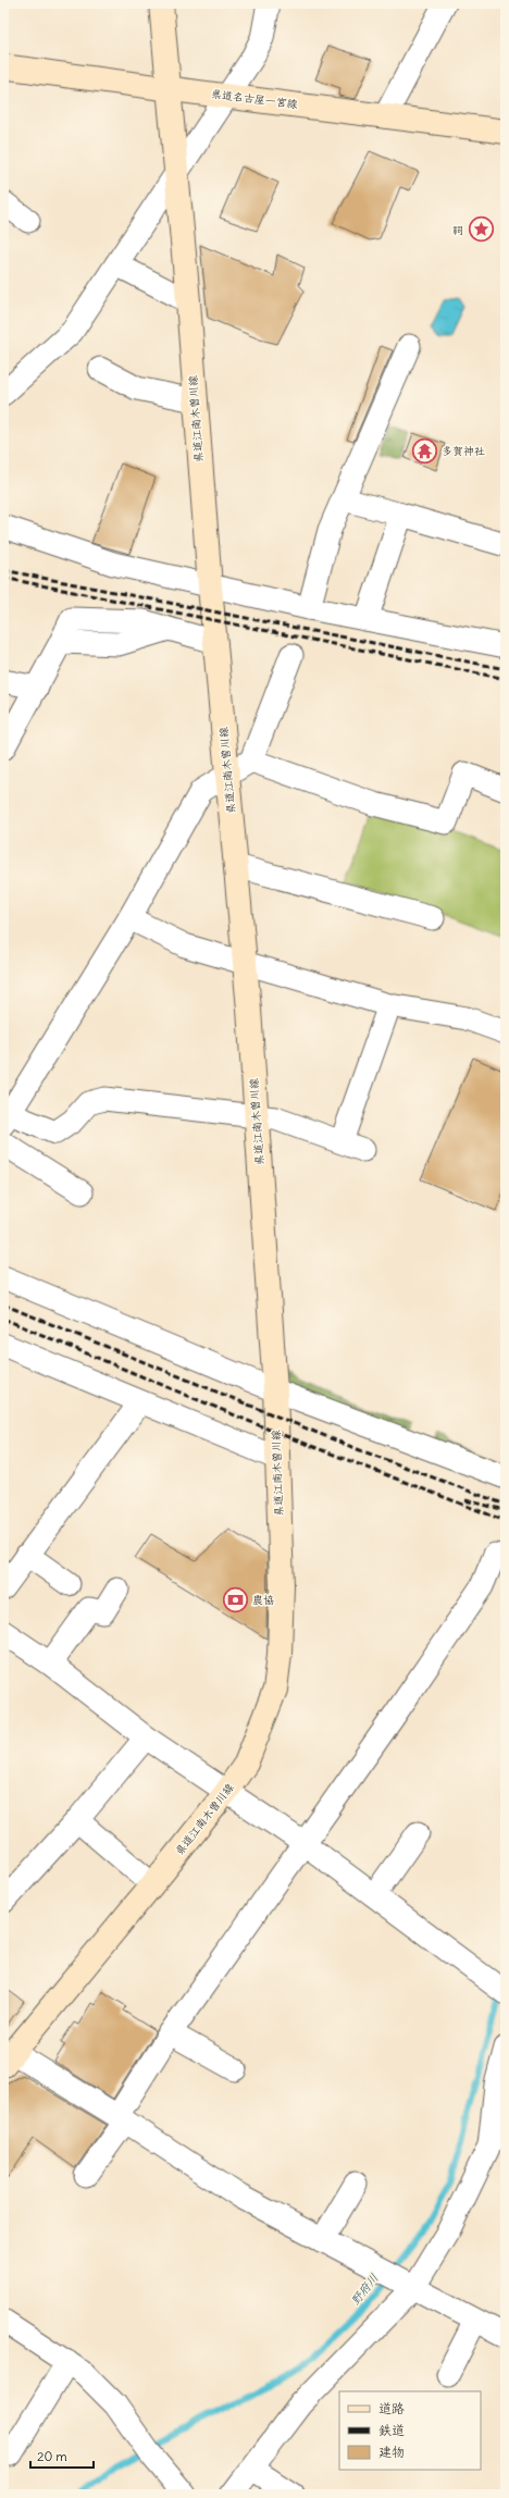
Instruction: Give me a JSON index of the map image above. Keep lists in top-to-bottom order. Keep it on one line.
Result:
{"streets":{"main road":["県道名古屋一宮線","県道江南木曽川線"]},"crossings":[["県道名古屋一宮線","県道江南木曽川線"]],"water":["野府川"],"places":{"place":["祠"],"temple":["多賀神社"],"bank":["農協"]},"legend":["道路","鉄道","建物"],"scale_bar":"20 m"}
